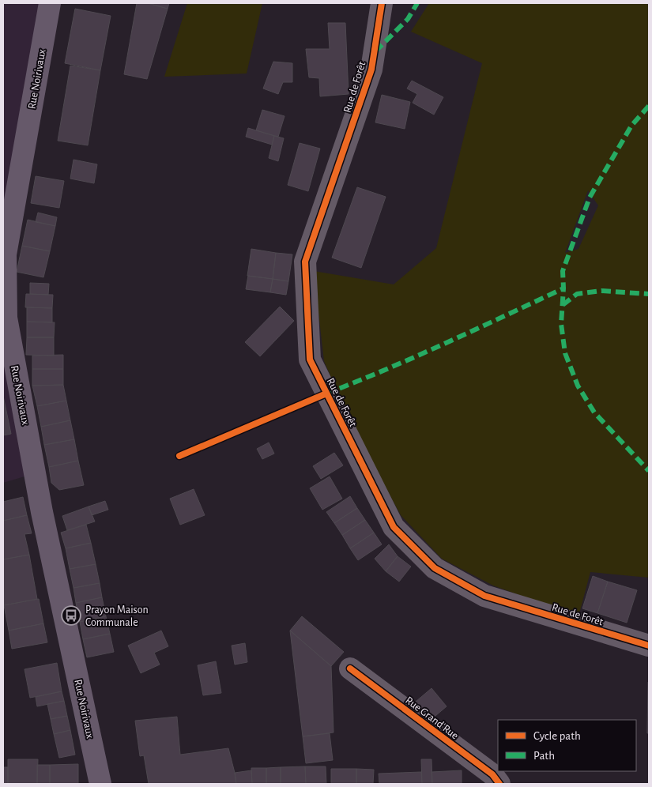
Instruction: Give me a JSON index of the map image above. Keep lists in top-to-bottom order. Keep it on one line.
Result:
{"streets":{"main road":["Rue Noirivaux"],"street":["Rue de Forêt","Rue Grand'Rue"]},"places":{"bus stop":["Prayon Maison Communale"]},"legend":["Cycle path","Path"]}
